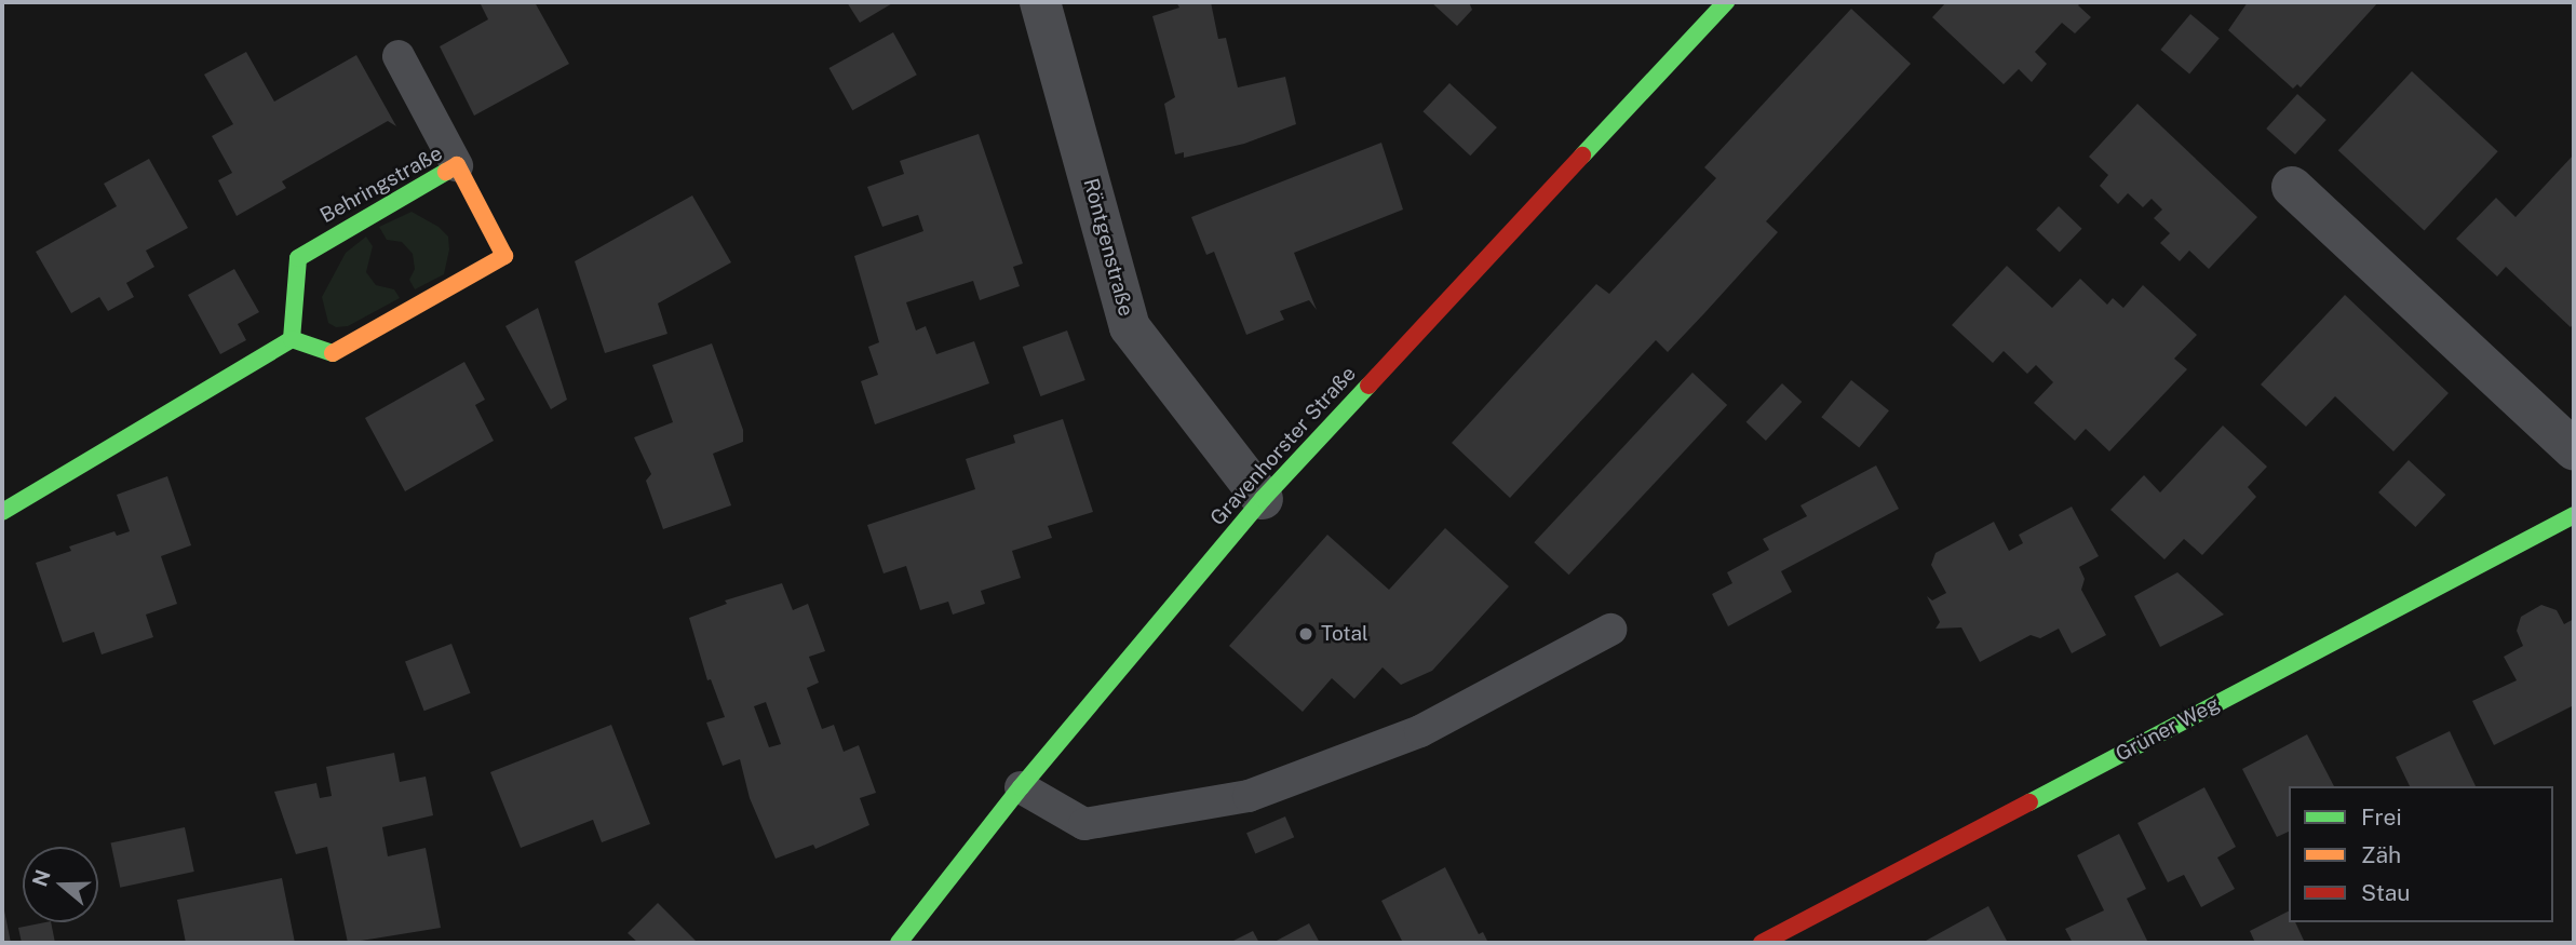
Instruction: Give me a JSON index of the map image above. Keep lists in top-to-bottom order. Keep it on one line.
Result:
{"streets":{"street":["Behringstraße","Röntgenstraße","Gravenhorster Straße","Grüner Weg"]},"crossings":[["Röntgenstraße","Gravenhorster Straße"]],"places":["Total"],"legend":["Frei","Zäh","Stau"],"north":"left"}
